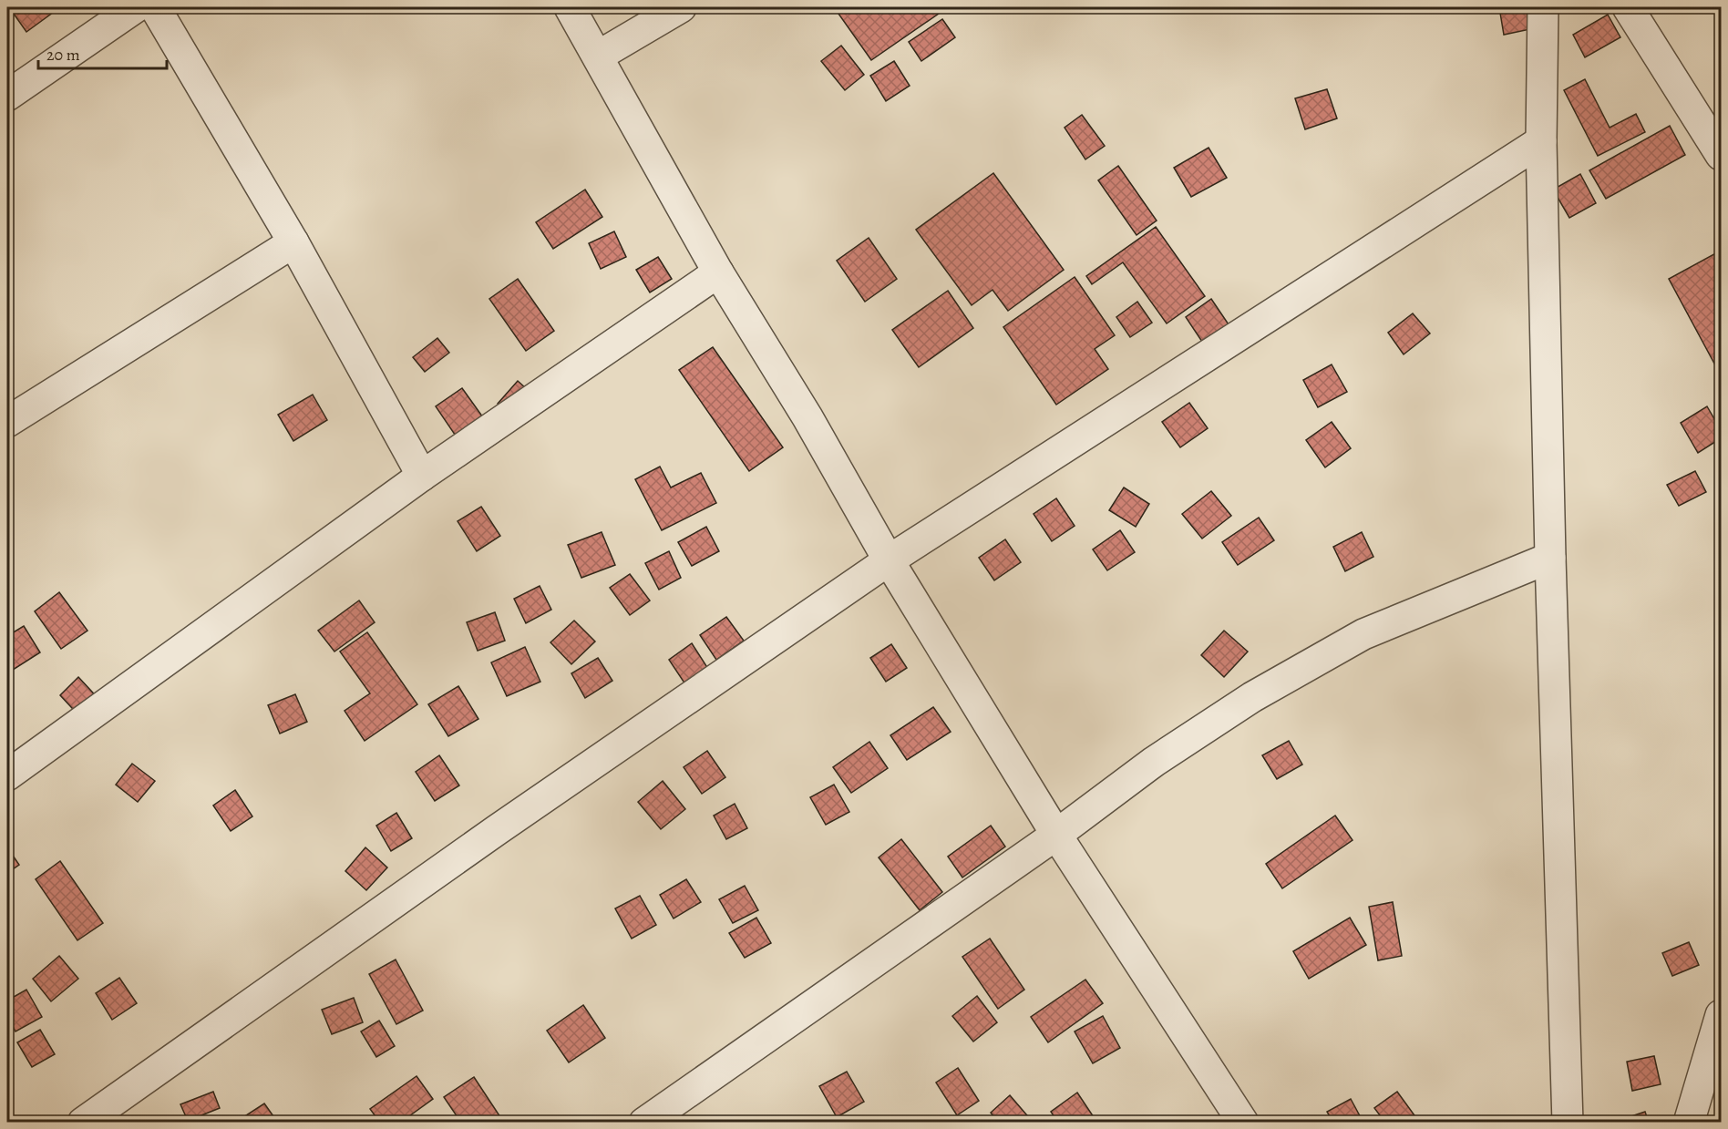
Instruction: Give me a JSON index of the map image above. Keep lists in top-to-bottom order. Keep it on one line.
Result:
{"scale_bar":"20 m"}
